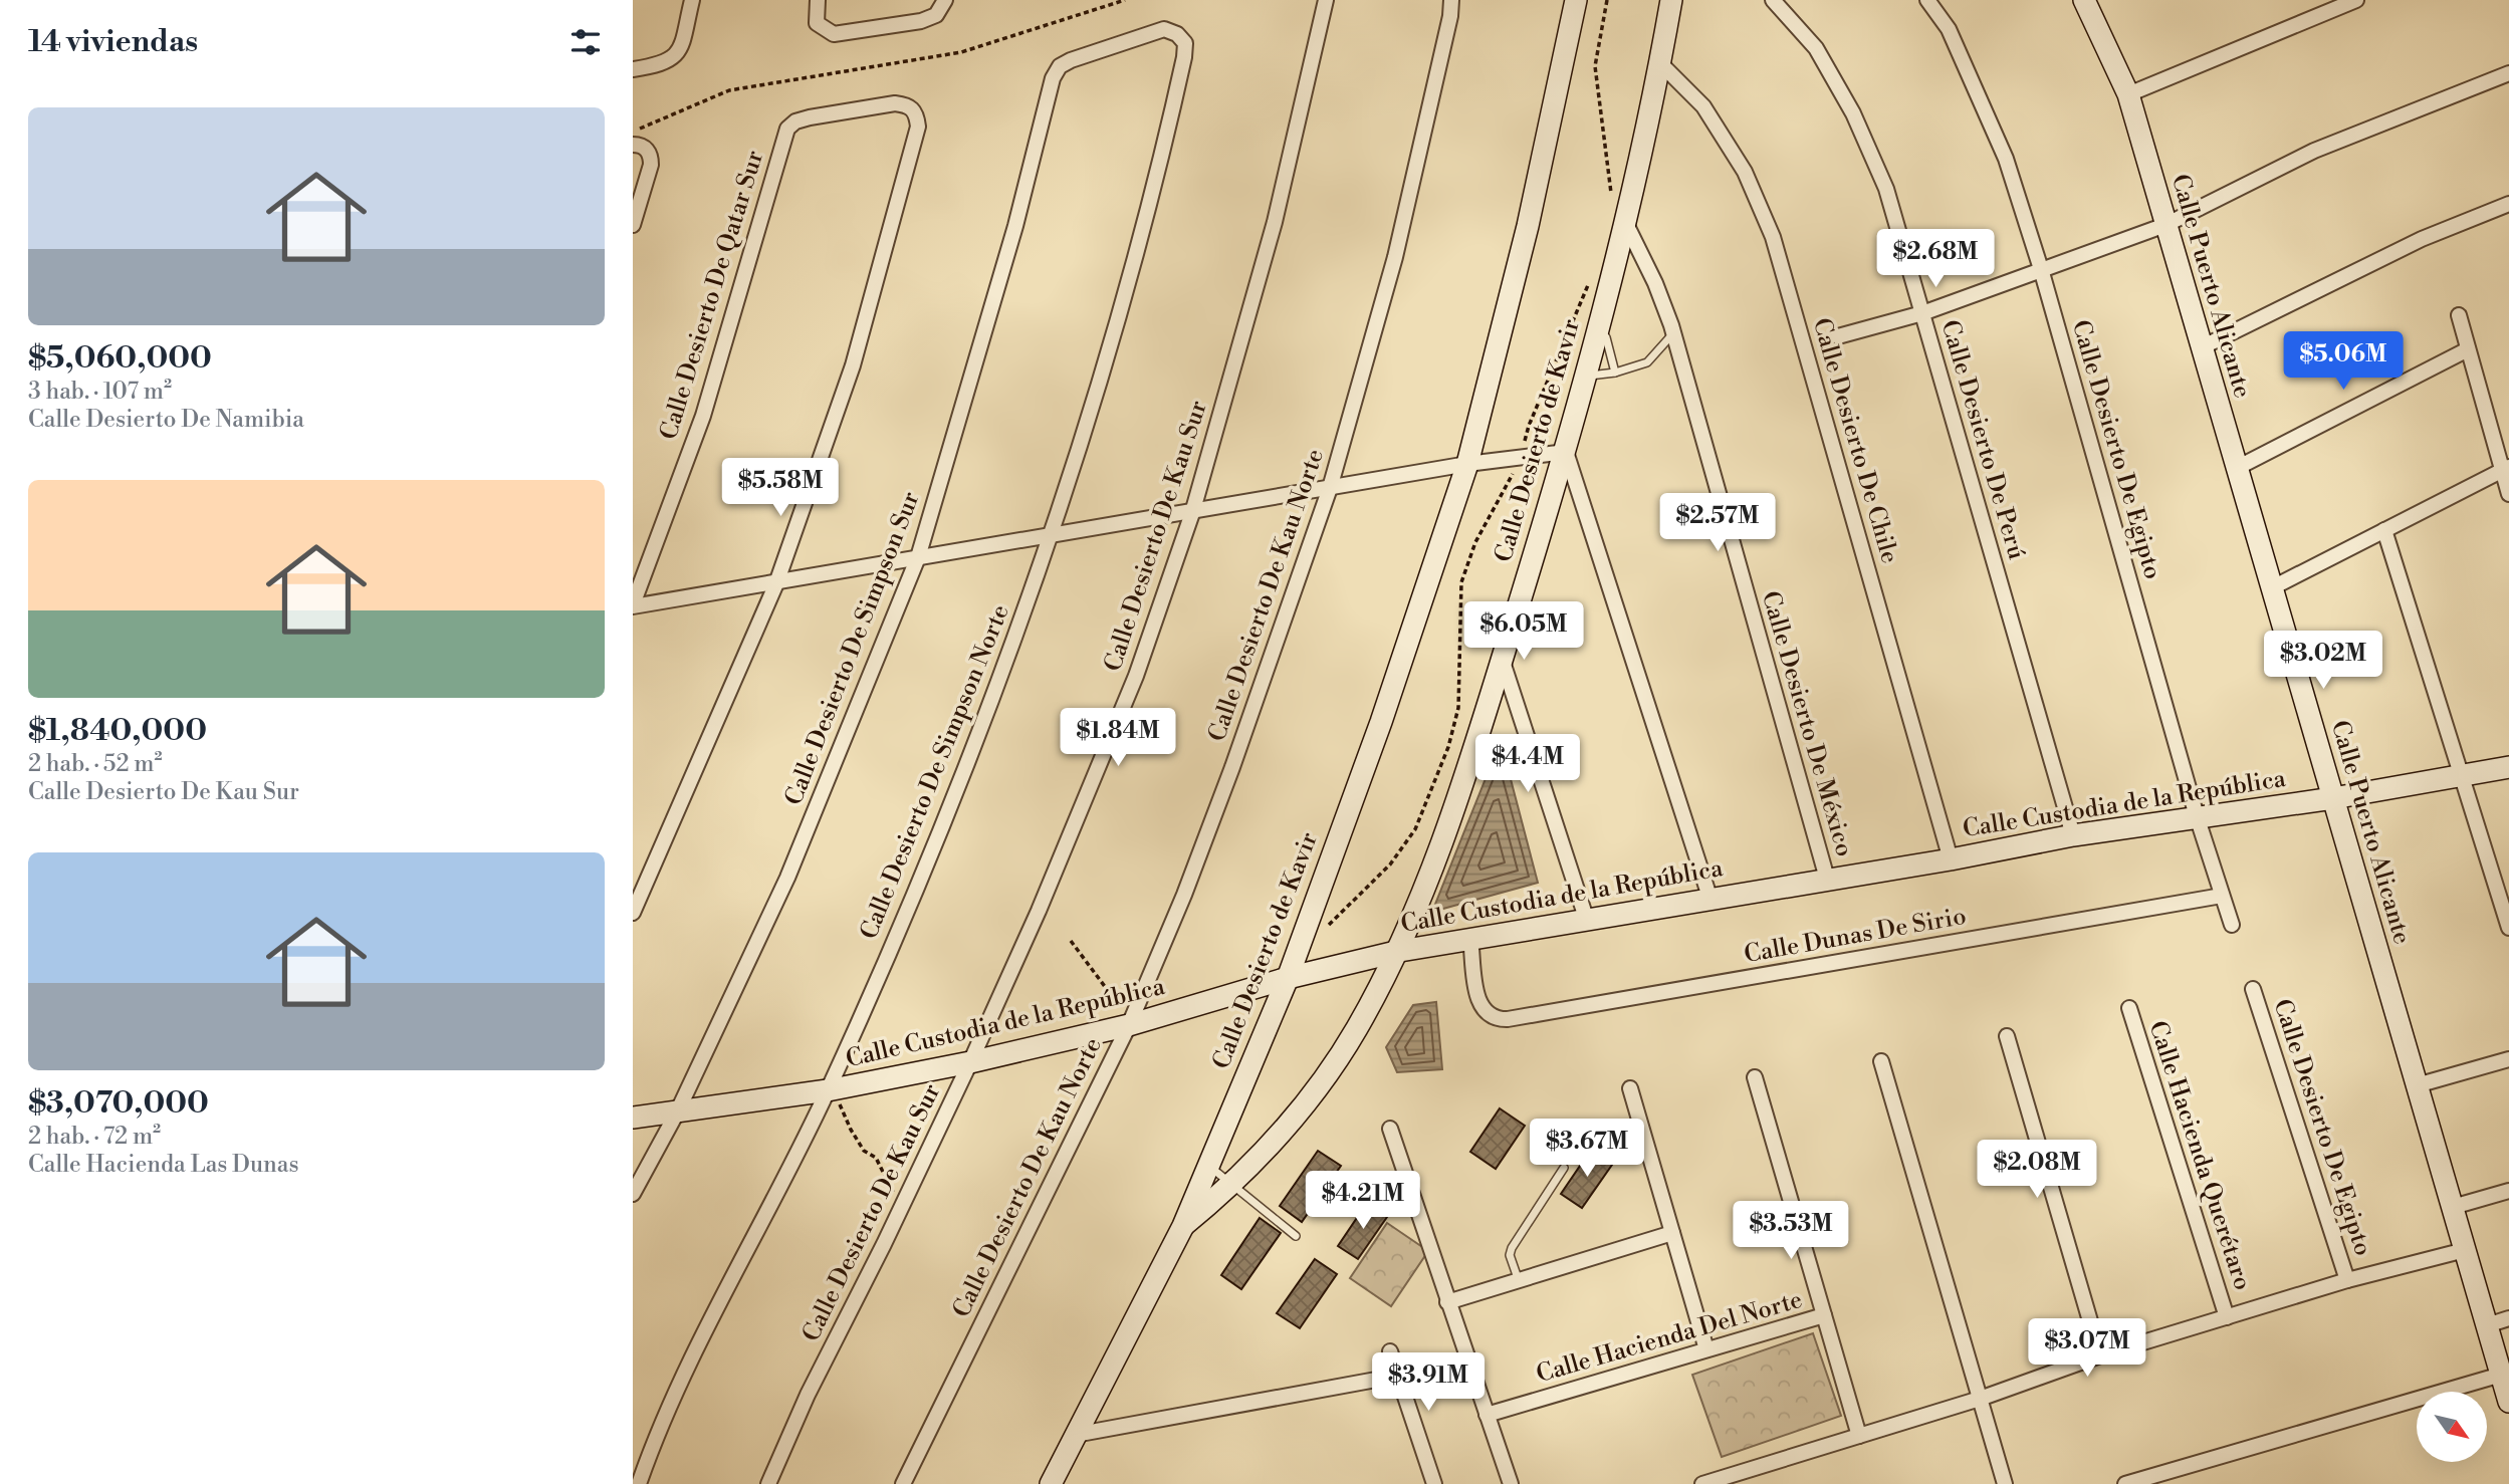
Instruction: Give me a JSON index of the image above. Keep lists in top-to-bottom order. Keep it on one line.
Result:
{"streets":{"street":["Calle Puerto Alicante","Calle Desierto De Qatar Sur","Calle Desierto De Perú","Calle Desierto de Kavir","Calle Desierto De Chile","Calle Desierto De Egipto","Calle Desierto De Kau Sur","Calle Desierto De Kau Norte","Calle Desierto De Simpson Sur","Calle Desierto De México","Calle Desierto De Simpson Norte","Calle Custodia de la República","Calle Dunas De Sirio","Calle Hacienda Querétaro","Calle Hacienda Del Norte"]},"crossings":[["Calle Puerto Alicante","Calle Custodia de la República"],["Calle Desierto De Perú","Calle Custodia de la República"],["Calle Desierto de Kavir","Calle Desierto De Chile"],["Calle Desierto de Kavir","Calle Desierto De México"],["Calle Desierto de Kavir","Calle Custodia de la República"],["Calle Desierto De Chile","Calle Custodia de la República"],["Calle Desierto De Egipto","Calle Custodia de la República"],["Calle Desierto De Egipto","Calle Dunas De Sirio"],["Calle Desierto De Kau Sur","Calle Custodia de la República"],["Calle Desierto De Kau Norte","Calle Custodia de la República"],["Calle Desierto De Simpson Sur","Calle Desierto De Simpson Norte"],["Calle Desierto De Simpson Sur","Calle Custodia de la República"],["Calle Desierto De México","Calle Custodia de la República"],["Calle Desierto De Simpson Norte","Calle Custodia de la República"],["Calle Custodia de la República","Calle Dunas De Sirio"]],"north":"bottom right","page":{"heading":"14 viviendas","list":[{"name":"$5,060,000","note":"3 hab. · 107 m² · Calle Desierto De Namibia"},{"name":"$1,840,000","note":"2 hab. · 52 m² · Calle Desierto De Kau Sur"},{"name":"$3,070,000","note":"2 hab. · 72 m² · Calle Hacienda Las Dunas"}],"price":["$2.68M","$5.06M","$5.58M","$2.57M","$6.05M","$3.02M","$1.84M","$4.4M","$3.67M","$2.08M","$4.21M","$3.53M","$3.07M","$3.91M"]}}
